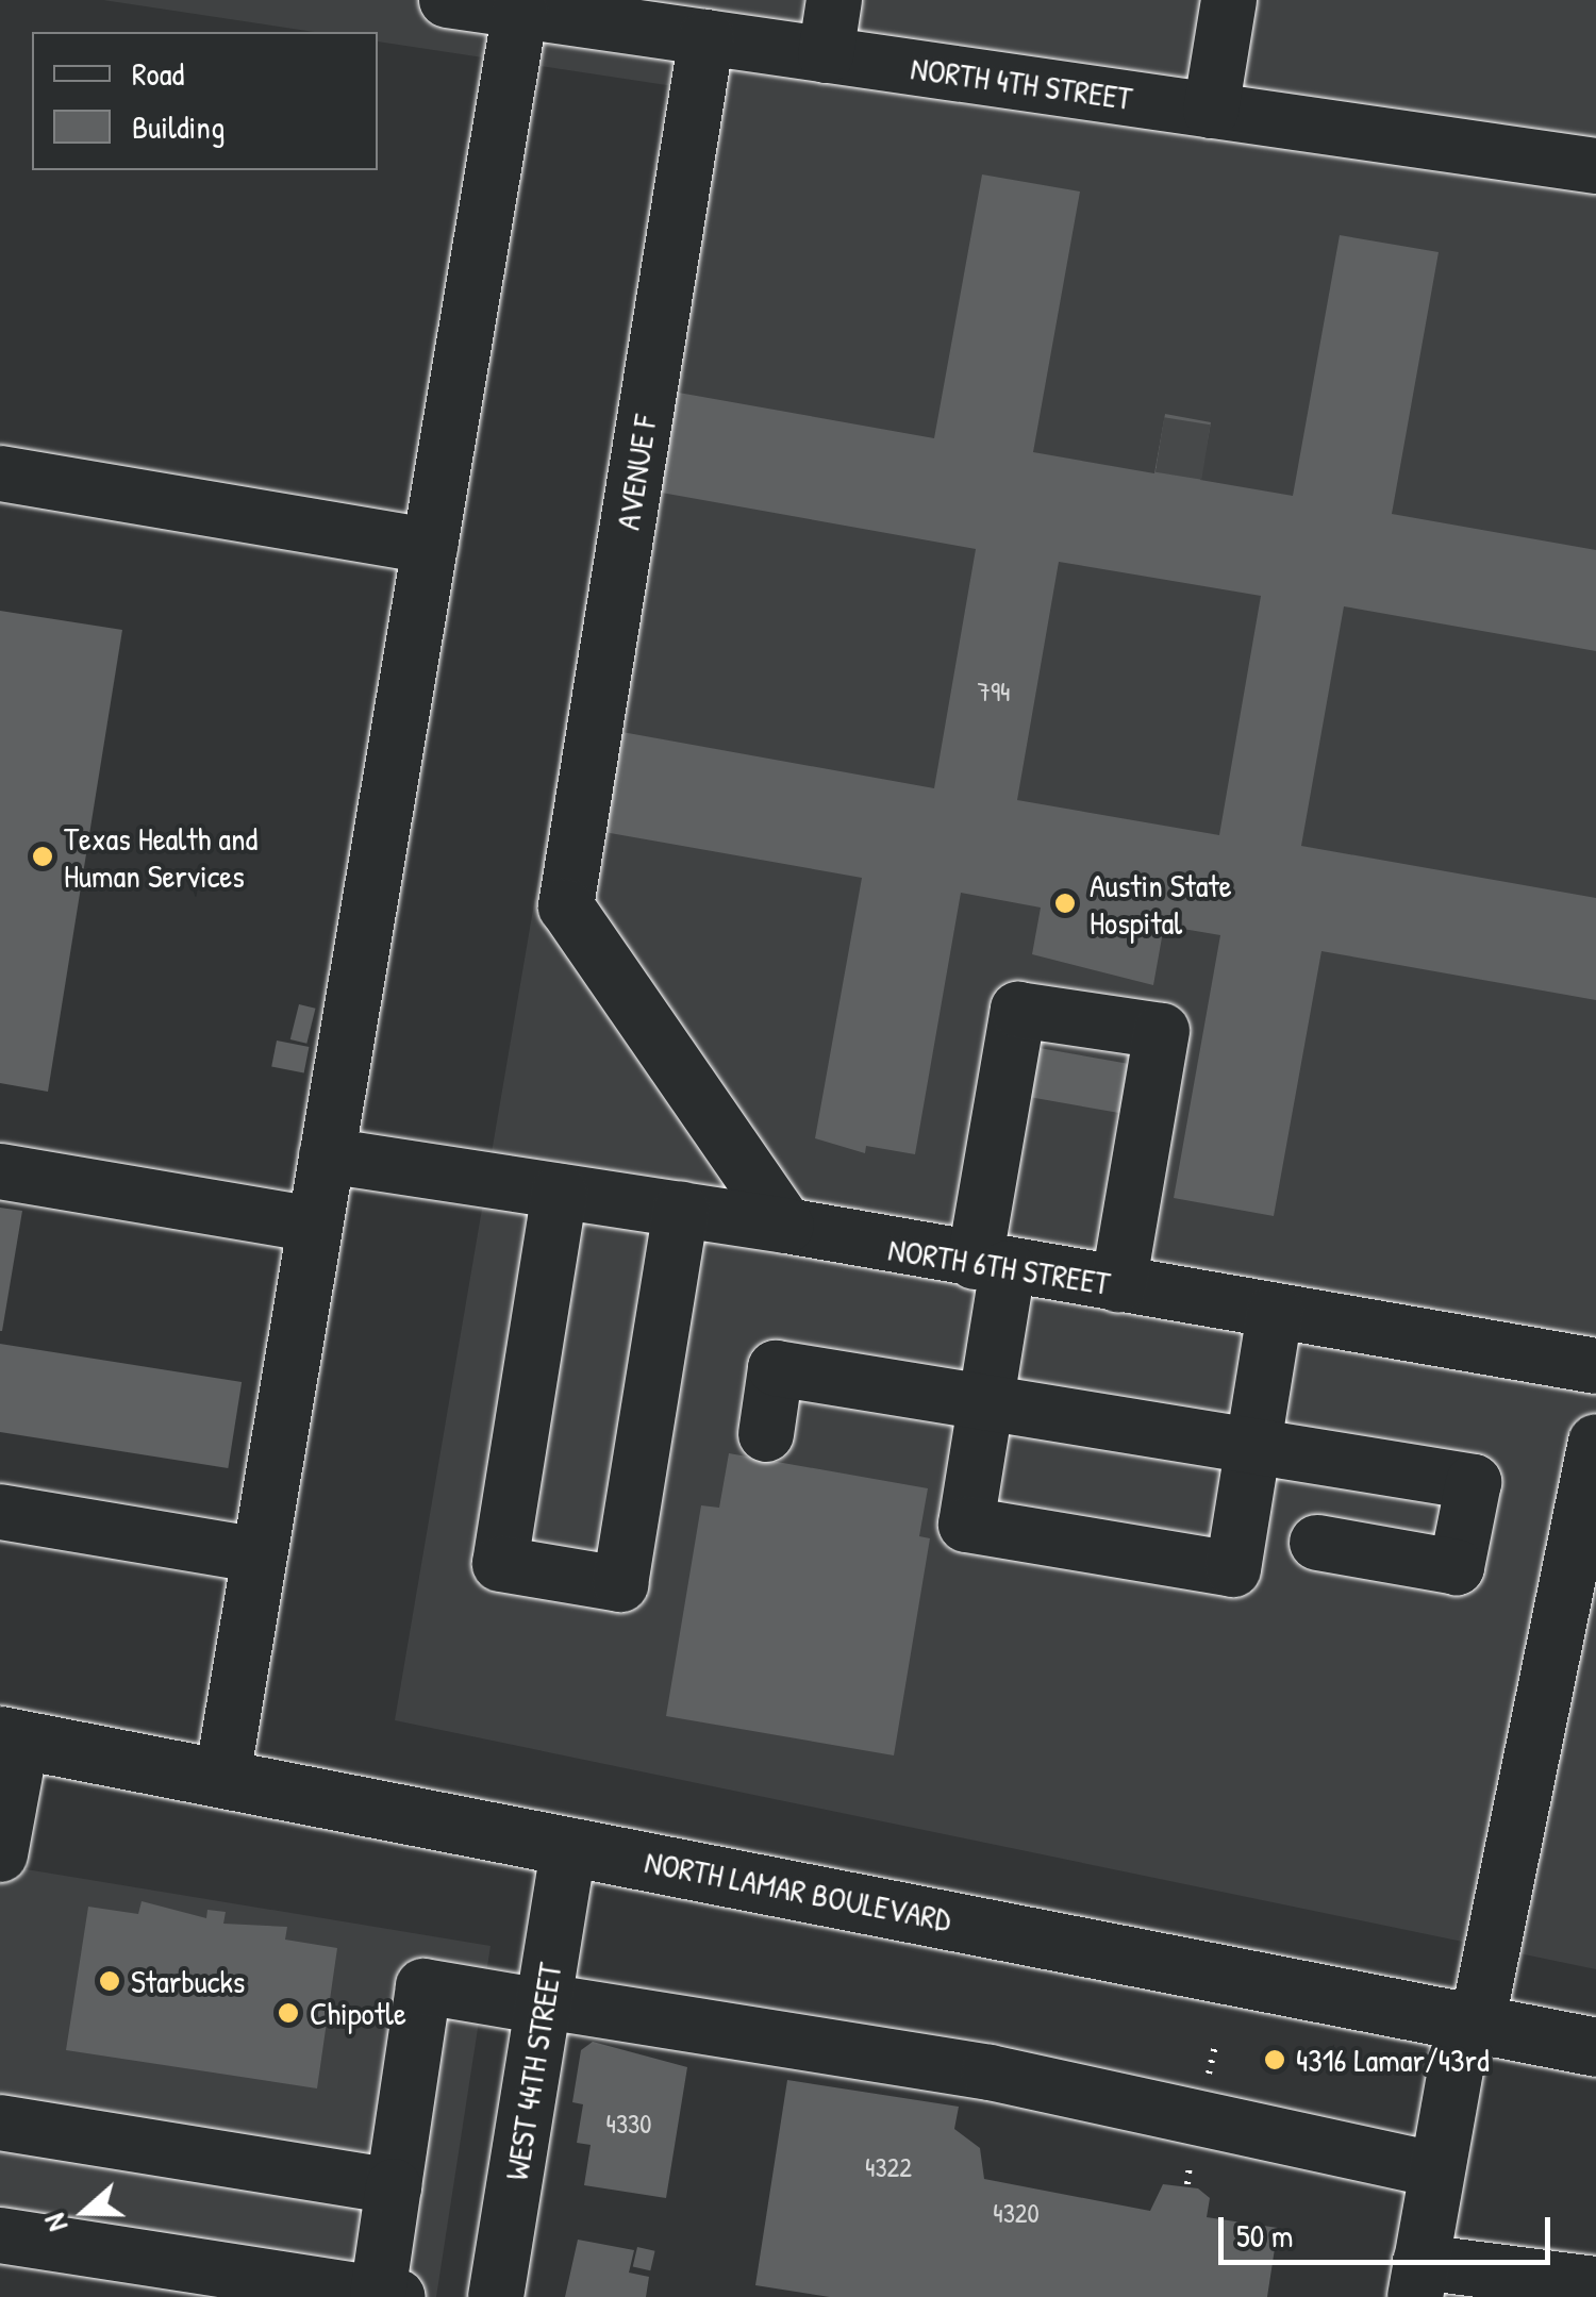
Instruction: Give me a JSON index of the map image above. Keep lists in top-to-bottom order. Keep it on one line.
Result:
{"streets":{"main road":["NORTH LAMAR BOULEVARD"],"street":["NORTH 4TH STREET","AVENUE F","NORTH 6TH STREET","WEST 44TH STREET"]},"crossings":[["NORTH 4TH STREET","AVENUE F"],["AVENUE F","NORTH 6TH STREET"],["NORTH LAMAR BOULEVARD","WEST 44TH STREET"]],"places":["Texas Health and Human Services","Austin State Hospital","Starbucks","Chipotle","4316 Lamar/43rd"],"house_numbers":["794","4330","4322","4320"],"legend":["Road","Building"],"scale_bar":"50 m","north":"left"}
